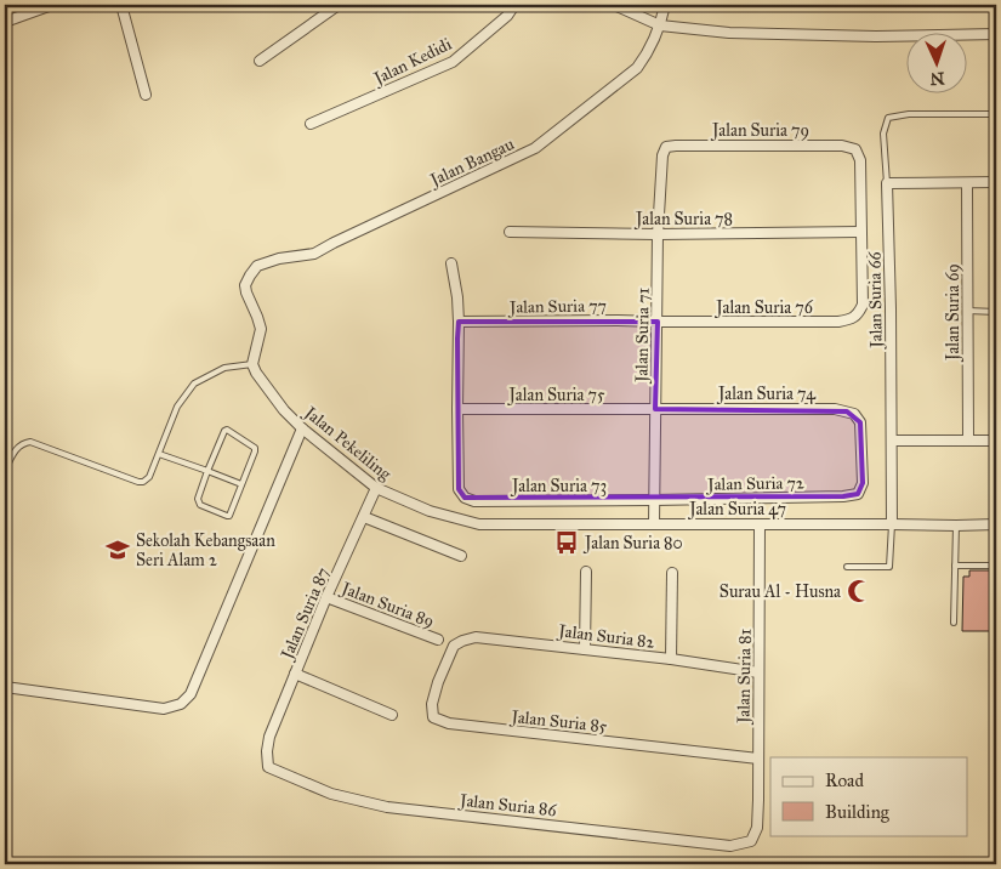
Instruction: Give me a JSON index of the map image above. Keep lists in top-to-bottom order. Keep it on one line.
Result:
{"streets":{"street":["Jalan Kedidi","Jalan Suria 79","Jalan Bangau","Jalan Suria 78","Jalan Suria 66","Jalan Suria 77","Jalan Suria 76","Jalan Suria 69","Jalan Suria 71","Jalan Suria 74","Jalan Suria 75","Jalan Pekeliling","Jalan Suria 72","Jalan Suria 73","Jalan Suria 47","Jalan Suria 89","Jalan Suria 87","Jalan Suria 82","Jalan Suria 81","Jalan Suria 85","Jalan Suria 86"]},"crossings":[["Jalan Suria 79","Jalan Suria 78"],["Jalan Suria 79","Jalan Suria 76"],["Jalan Suria 79","Jalan Suria 71"],["Jalan Bangau","Jalan Pekeliling"],["Jalan Suria 78","Jalan Suria 76"],["Jalan Suria 78","Jalan Suria 71"],["Jalan Suria 66","Jalan Suria 47"],["Jalan Suria 77","Jalan Suria 76"],["Jalan Suria 77","Jalan Suria 71"],["Jalan Suria 76","Jalan Suria 71"],["Jalan Suria 71","Jalan Suria 74"],["Jalan Suria 71","Jalan Suria 75"],["Jalan Suria 71","Jalan Suria 72"],["Jalan Suria 71","Jalan Suria 73"],["Jalan Suria 71","Jalan Suria 47"],["Jalan Suria 74","Jalan Suria 75"],["Jalan Suria 74","Jalan Suria 72"],["Jalan Suria 75","Jalan Suria 73"],["Jalan Pekeliling","Jalan Suria 47"],["Jalan Pekeliling","Jalan Suria 87"],["Jalan Suria 72","Jalan Suria 73"],["Jalan Suria 47","Jalan Suria 81"],["Jalan Suria 89","Jalan Suria 87"],["Jalan Suria 87","Jalan Suria 86"],["Jalan Suria 82","Jalan Suria 81"],["Jalan Suria 82","Jalan Suria 85"],["Jalan Suria 81","Jalan Suria 85"],["Jalan Suria 81","Jalan Suria 86"]],"places":{"bus stop":["Jalan Suria 80"],"school or university":["Sekolah Kebangsaan Seri Alam 2"],"mosque":["Surau Al - Husna"]},"legend":["Road","Building"],"north":"bottom"}
